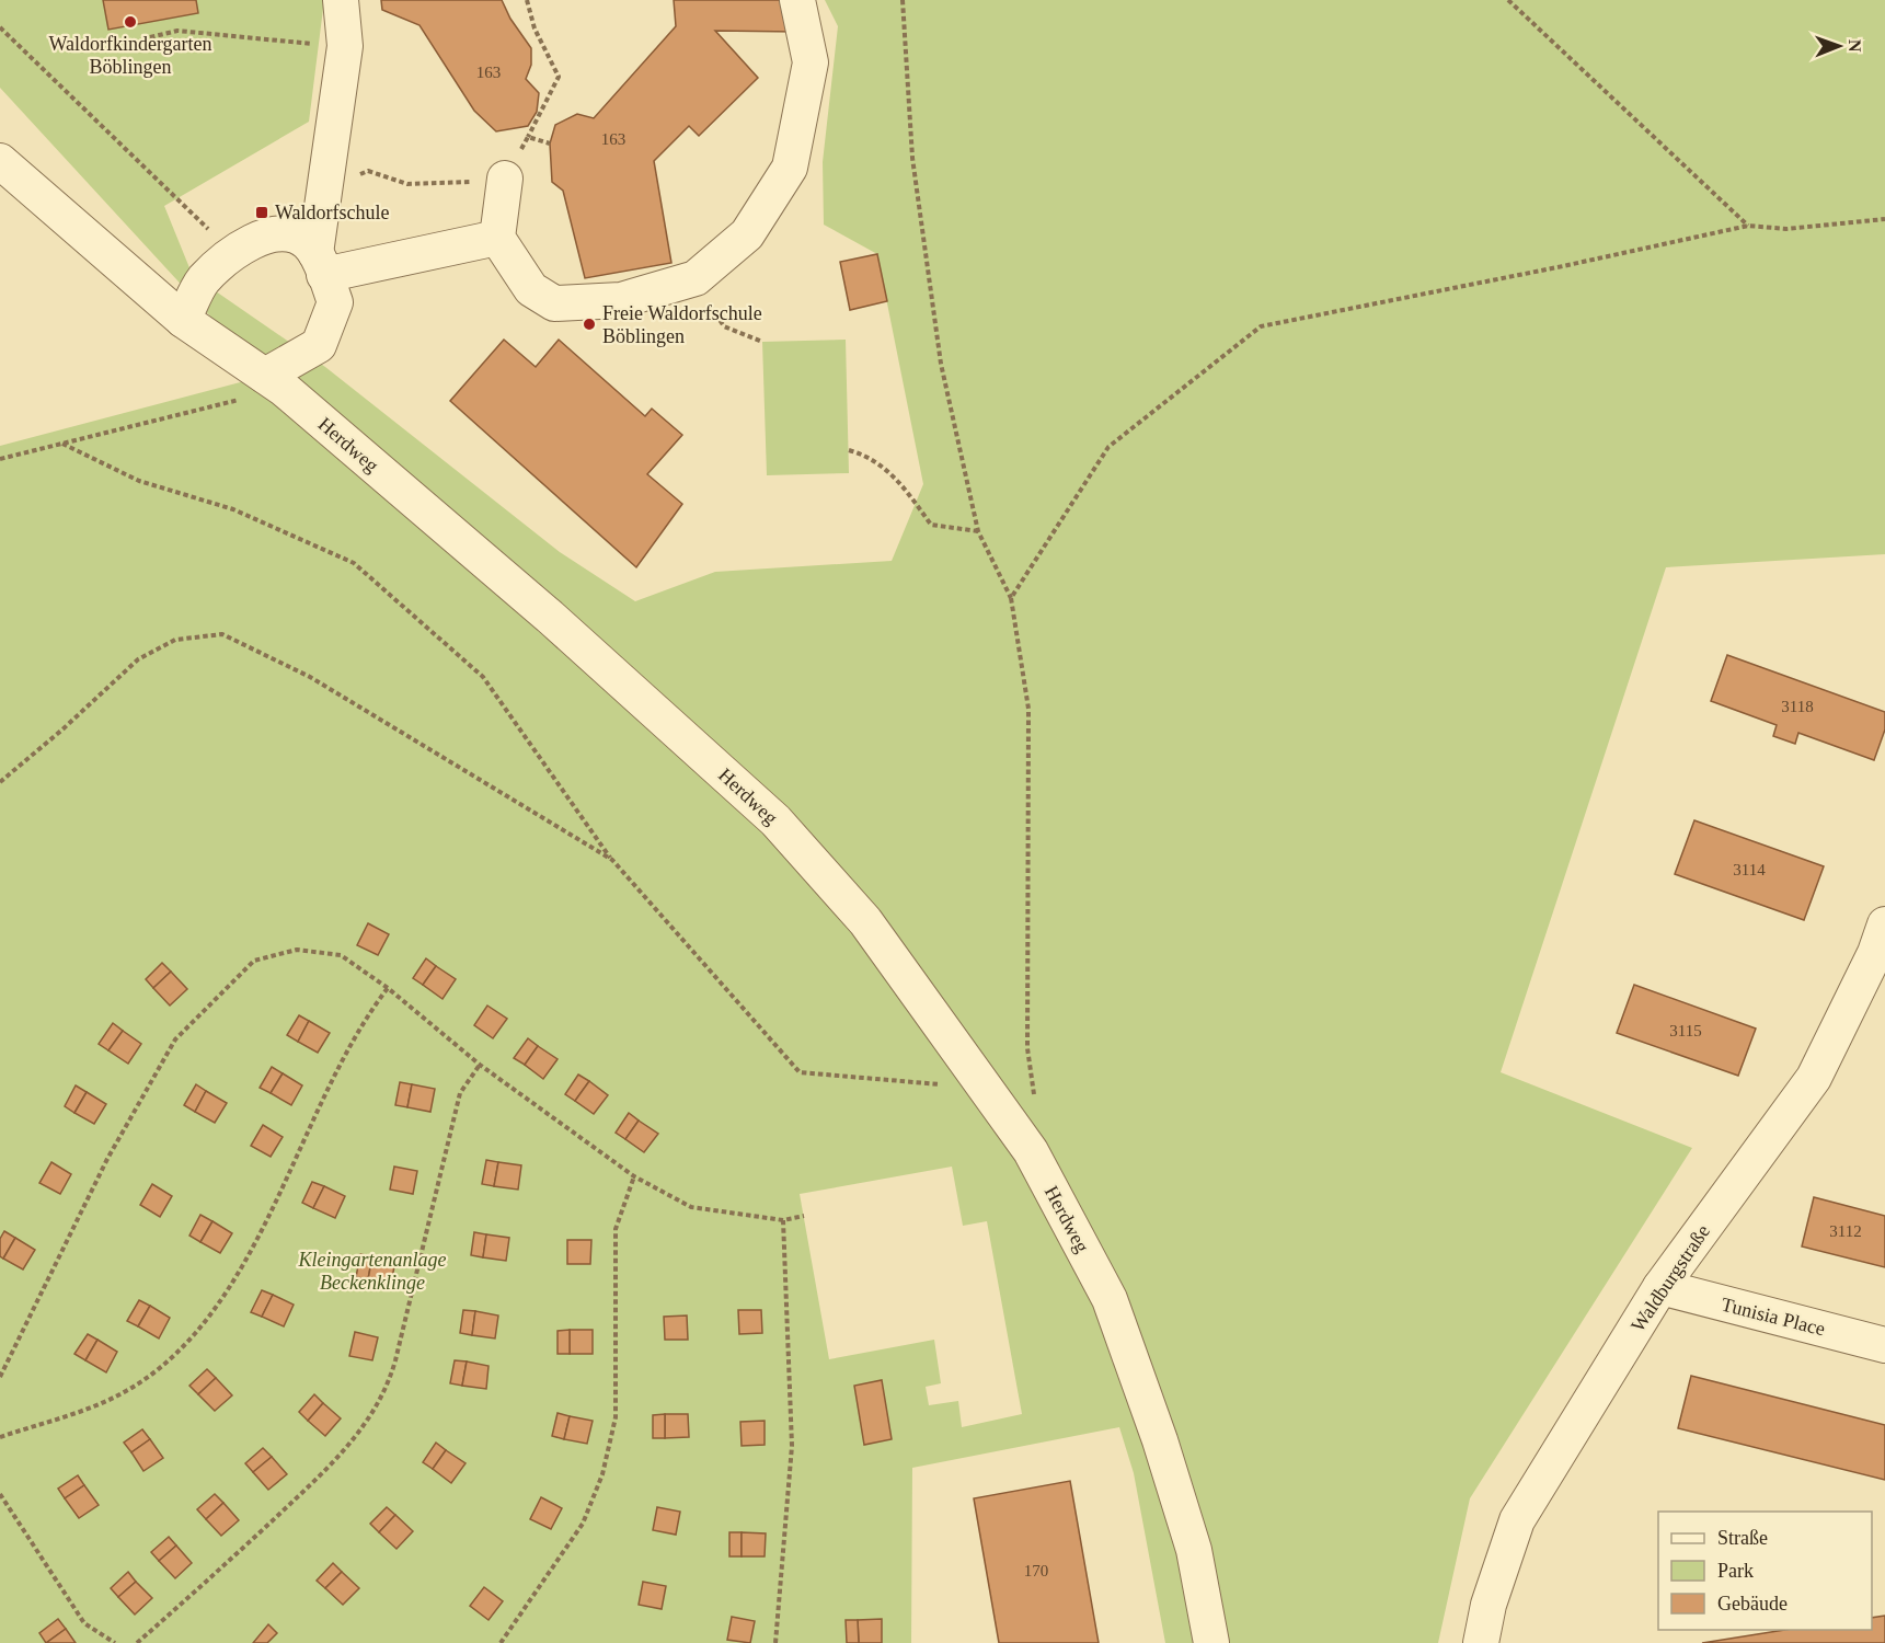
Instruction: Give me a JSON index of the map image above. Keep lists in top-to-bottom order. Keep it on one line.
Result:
{"streets":{"street":["Herdweg","Waldburgstraße","Tunisia Place"]},"crossings":[["Waldburgstraße","Tunisia Place"]],"parks":["Kleingartenanlage Beckenklinge"],"places":{"other":["Waldorfkindergarten Böblingen","Freie Waldorfschule Böblingen"],"transit":["Waldorfschule"]},"house_numbers":["163","163","3118","3114","3115","3112","170"],"legend":["Straße","Park","Gebäude"],"north":"right"}
